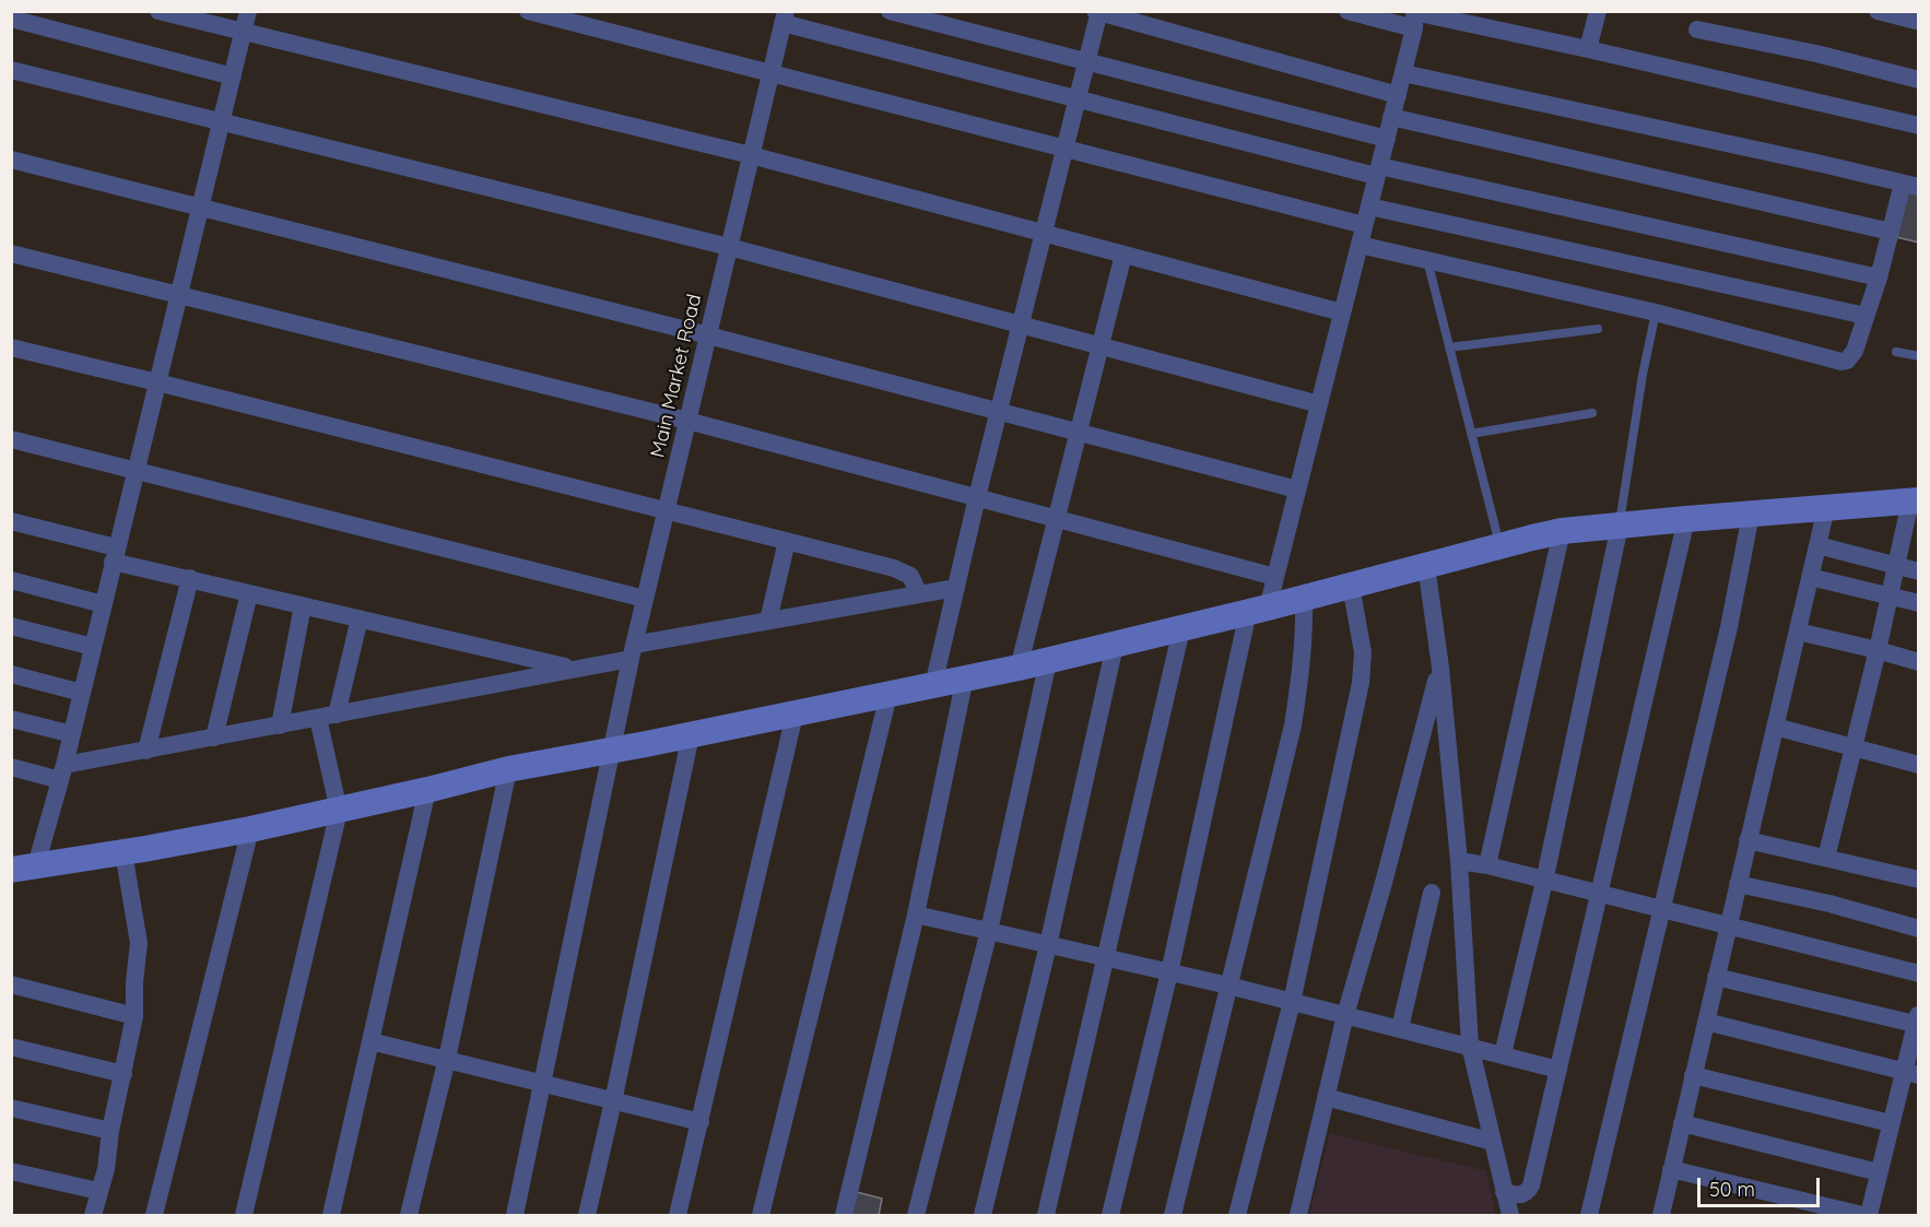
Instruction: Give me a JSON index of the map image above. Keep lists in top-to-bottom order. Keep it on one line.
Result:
{"streets":{"street":["Main Market Road"]},"scale_bar":"50 m"}
